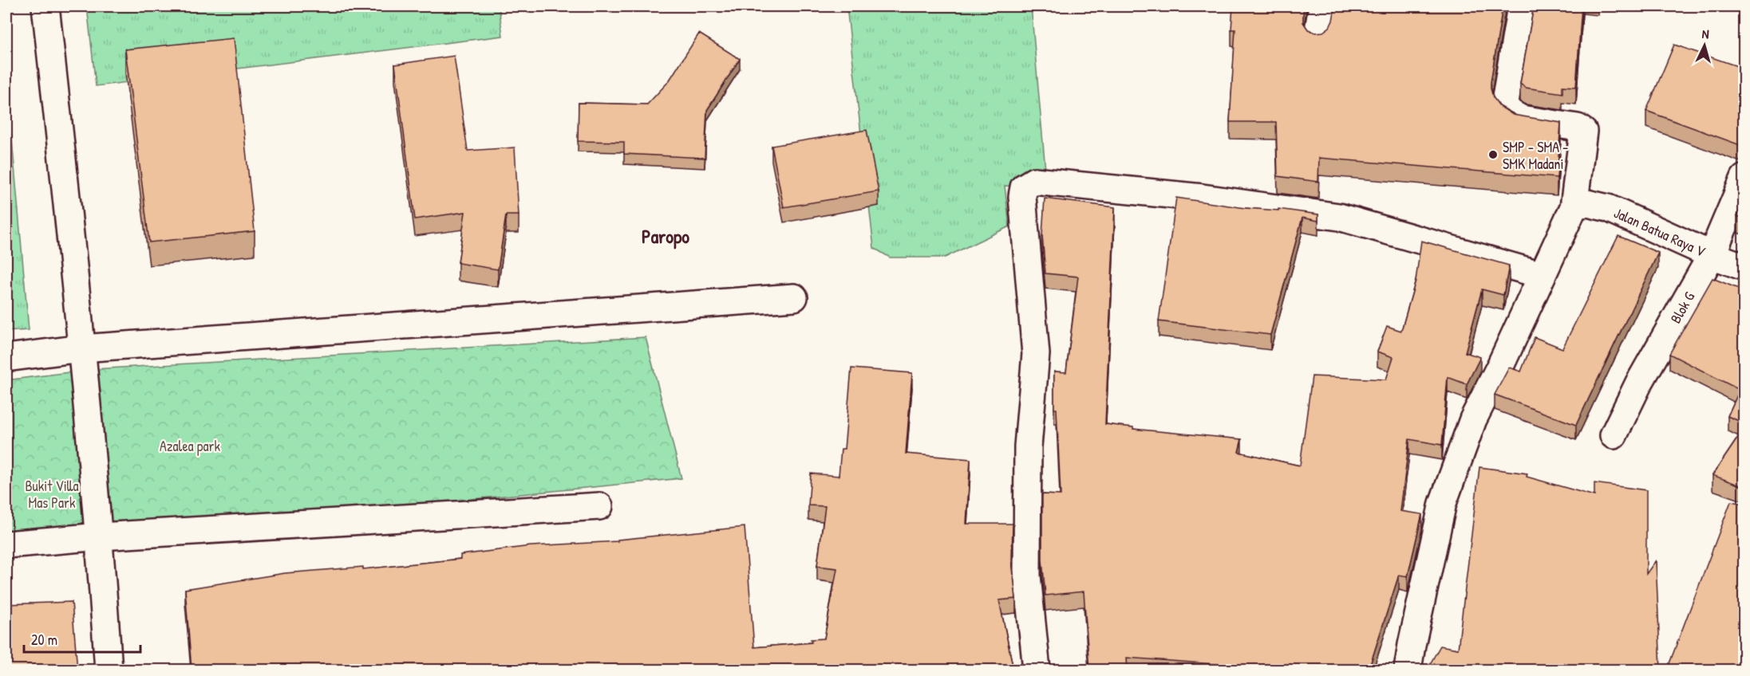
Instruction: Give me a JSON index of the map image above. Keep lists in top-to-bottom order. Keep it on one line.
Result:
{"streets":{"street":["Jalan Batua Raya V","Blok G"]},"crossings":[["Jalan Batua Raya V","Blok G"]],"districts":["Paropo"],"parks":["Azalea park","Bukit Villa Mas Park"],"places":["SMP - SMA - SMK Madani"],"scale_bar":"20 m","north":"top"}
